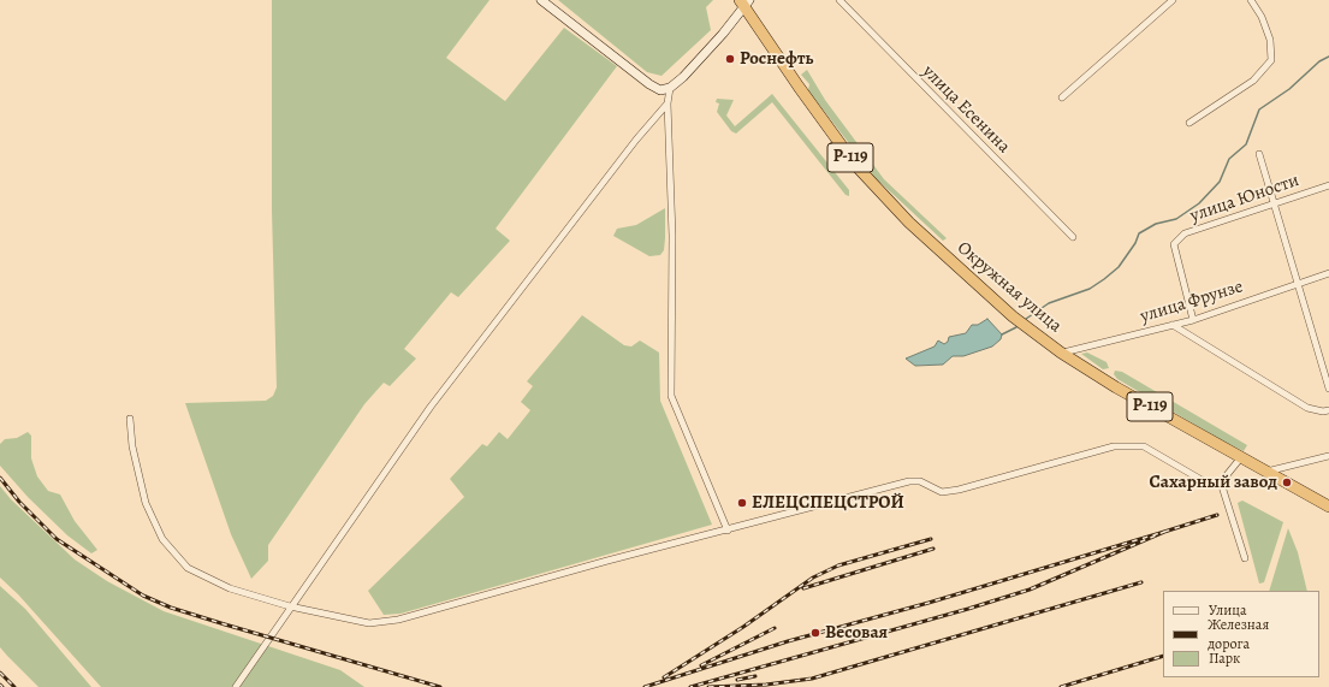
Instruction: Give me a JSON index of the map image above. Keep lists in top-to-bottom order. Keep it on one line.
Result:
{"streets":{"highway":["Р-119","Окружная улица"],"street":["улица Есенина","улица Юности","улица Фрунзе"]},"crossings":[["улица Юности","улица Фрунзе"],["Окружная улица","улица Фрунзе"]],"places":["Роснефть","Сахарный завод","ЕЛЕЦСПЕЦСТРОЙ","Весовая"],"legend":["Улица","Железная дорога","Парк"]}
